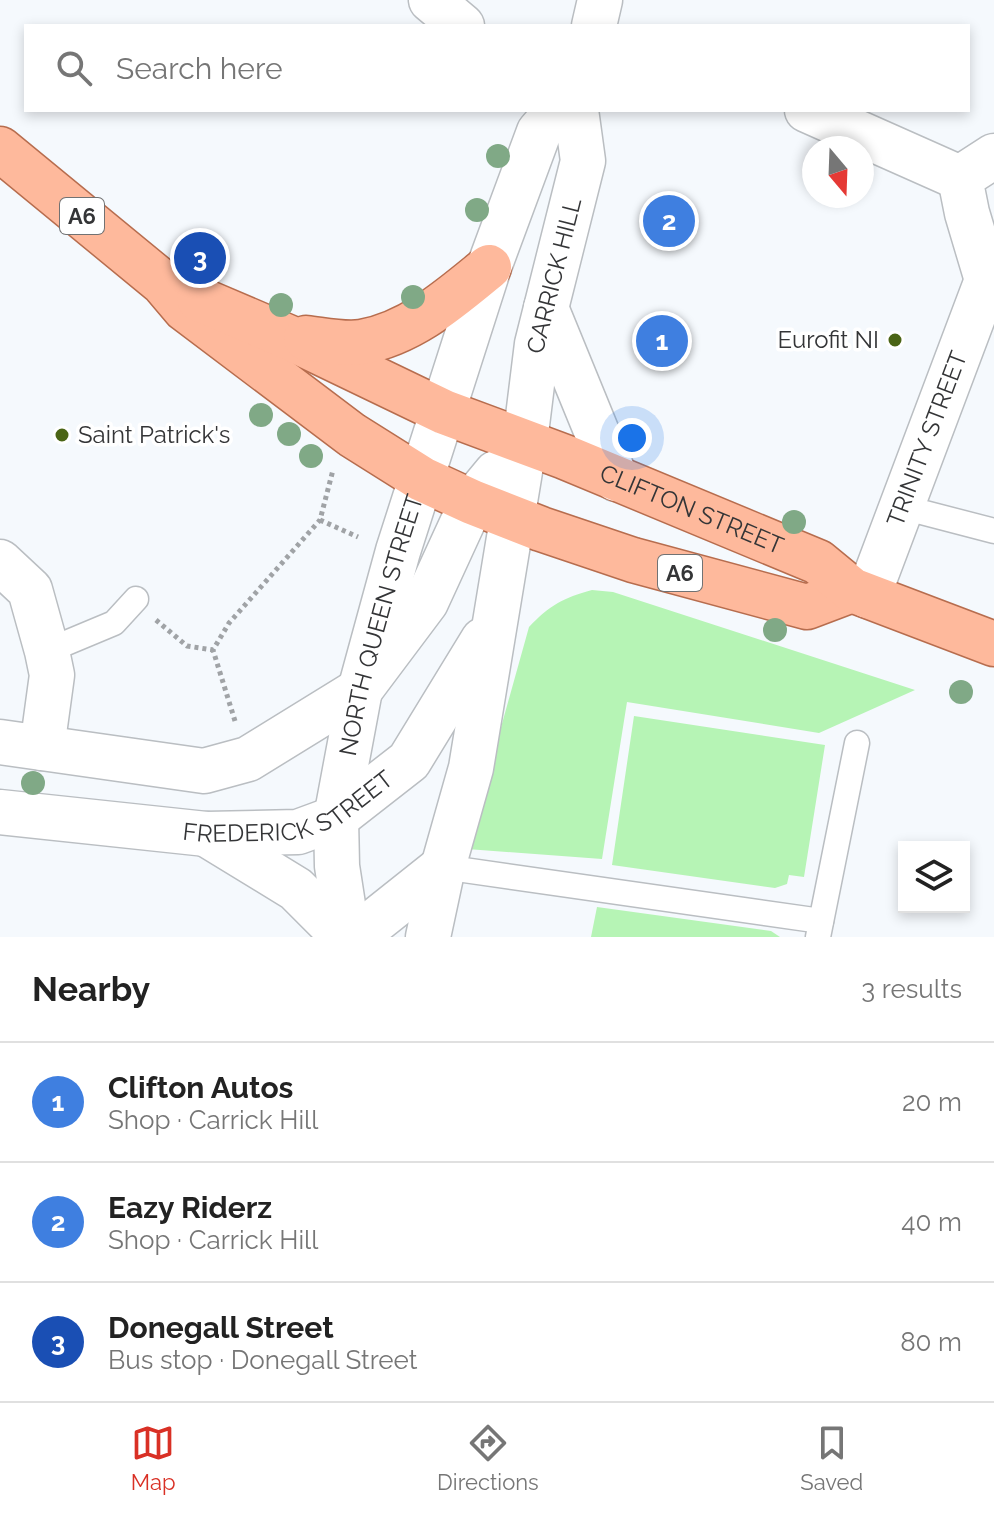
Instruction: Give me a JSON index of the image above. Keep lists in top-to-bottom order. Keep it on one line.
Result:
{"streets":{"main road":["A6","CARRICK HILL","TRINITY STREET","CLIFTON STREET","NORTH QUEEN STREET","FREDERICK STREET"]},"crossings":[["A6","CARRICK HILL"],["A6","TRINITY STREET"],["A6","CLIFTON STREET"],["A6","NORTH QUEEN STREET"],["CARRICK HILL","CLIFTON STREET"],["TRINITY STREET","CLIFTON STREET"],["NORTH QUEEN STREET","FREDERICK STREET"]],"places":["Eurofit NI","Saint Patrick's"],"north":"bottom","page":{"search":"Search here","pins":["2","3","1"],"heading":["Nearby","3 results"],"list":[{"mark":"1","name":"Clifton Autos","note":"Shop · Carrick Hill","value":"20 m"},{"mark":"2","name":"Eazy Riderz","note":"Shop · Carrick Hill","value":"40 m"},{"mark":"3","name":"Donegall Street","note":"Bus stop · Donegall Street","value":"80 m"}],"nav":["Map","Directions","Saved"]}}
